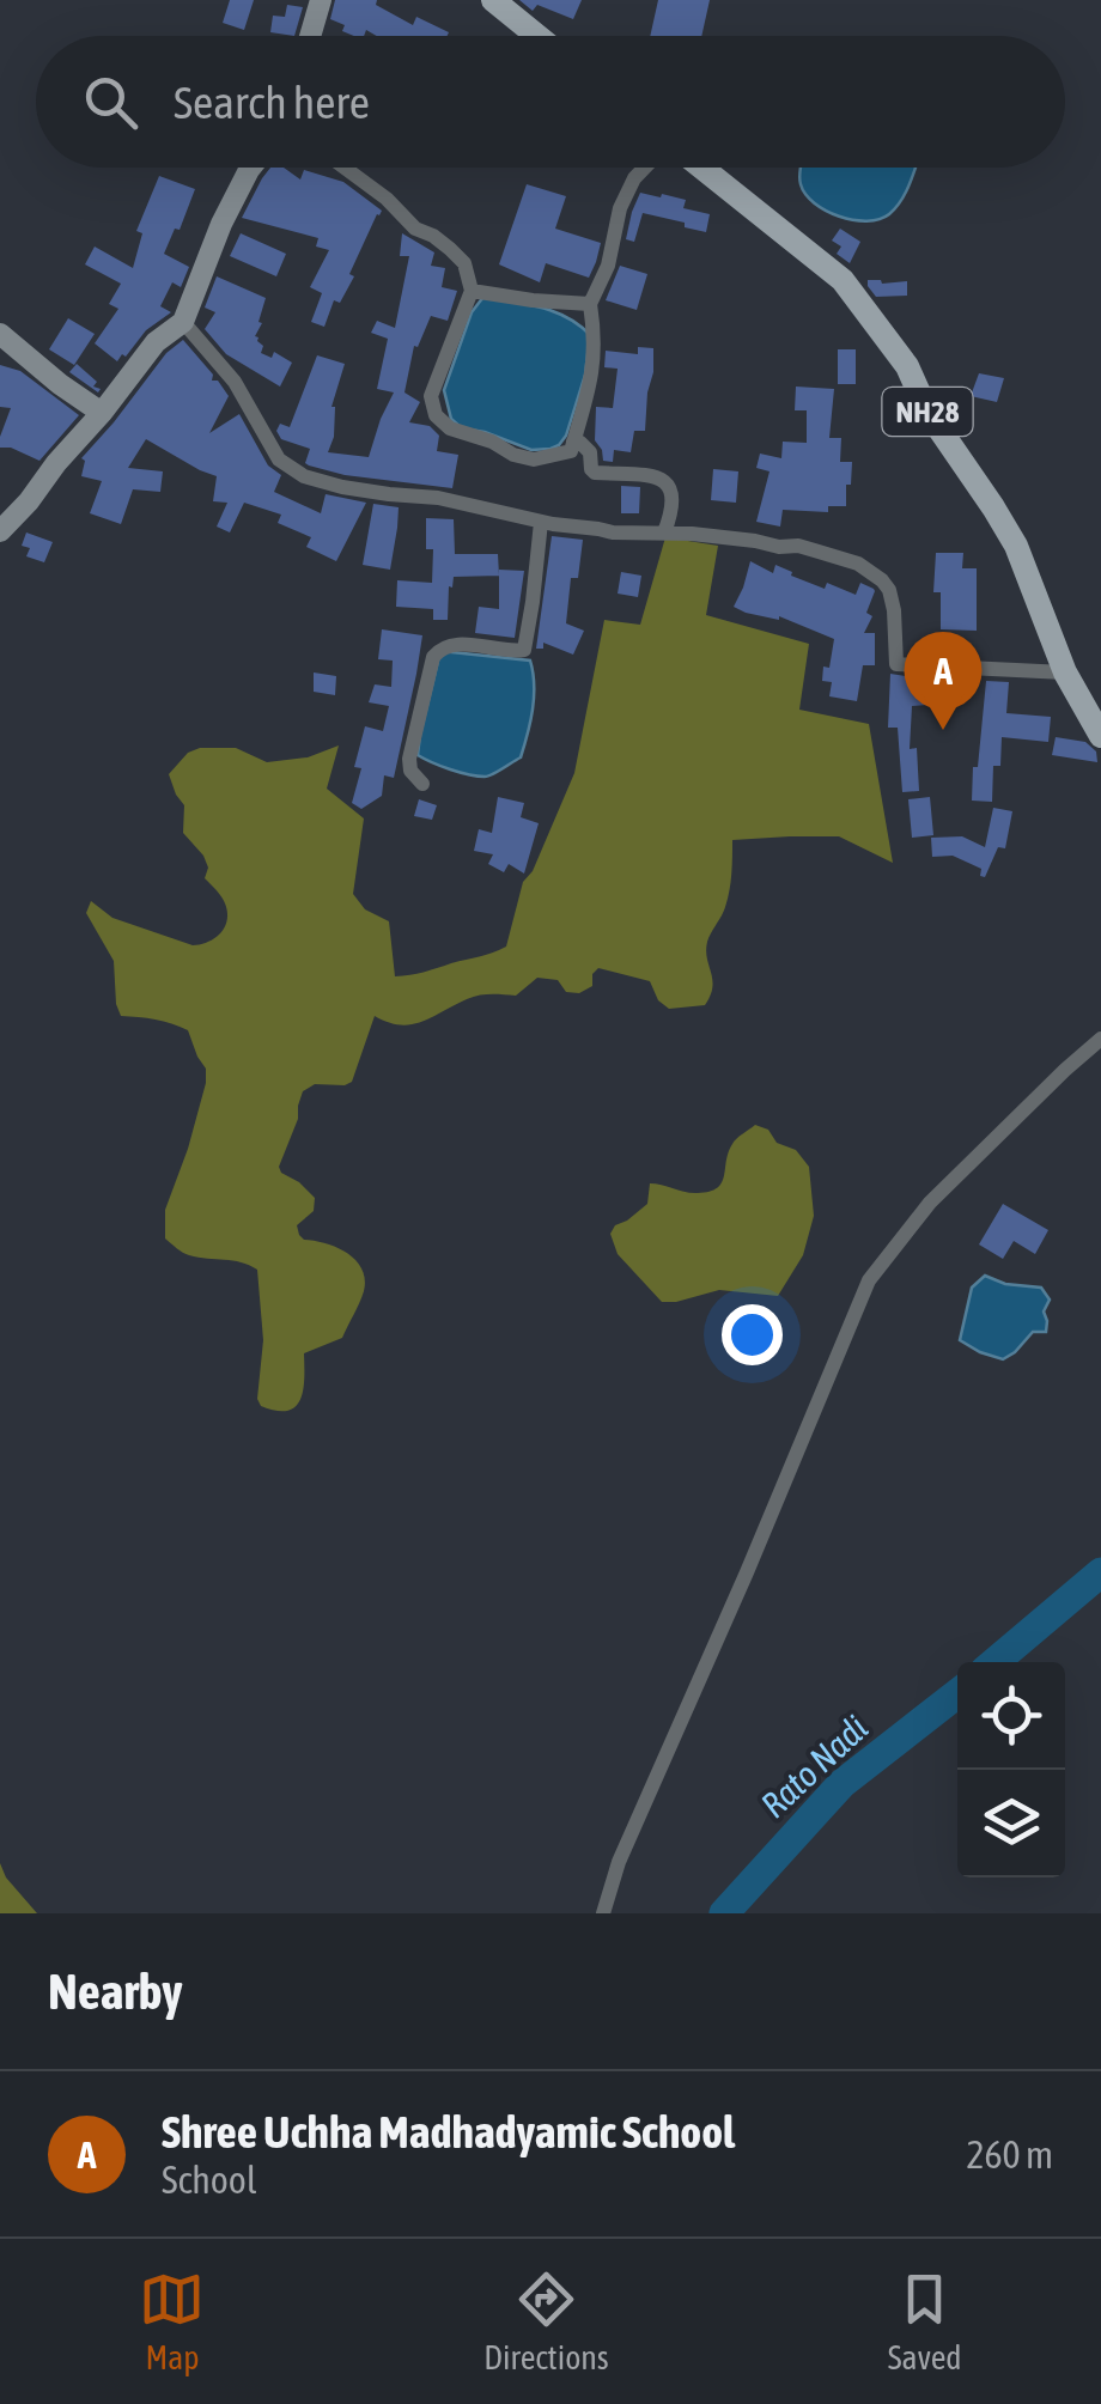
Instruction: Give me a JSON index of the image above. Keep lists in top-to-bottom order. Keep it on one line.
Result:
{"streets":{"main road":["NH28"]},"water":["Rato Nadi"],"page":{"search":"Search here","pins":"A","heading":"Nearby","list":[{"mark":"A","name":"Shree Uchha Madhadyamic School","note":"School","value":"260 m"}],"nav":["Map","Directions","Saved"]}}
